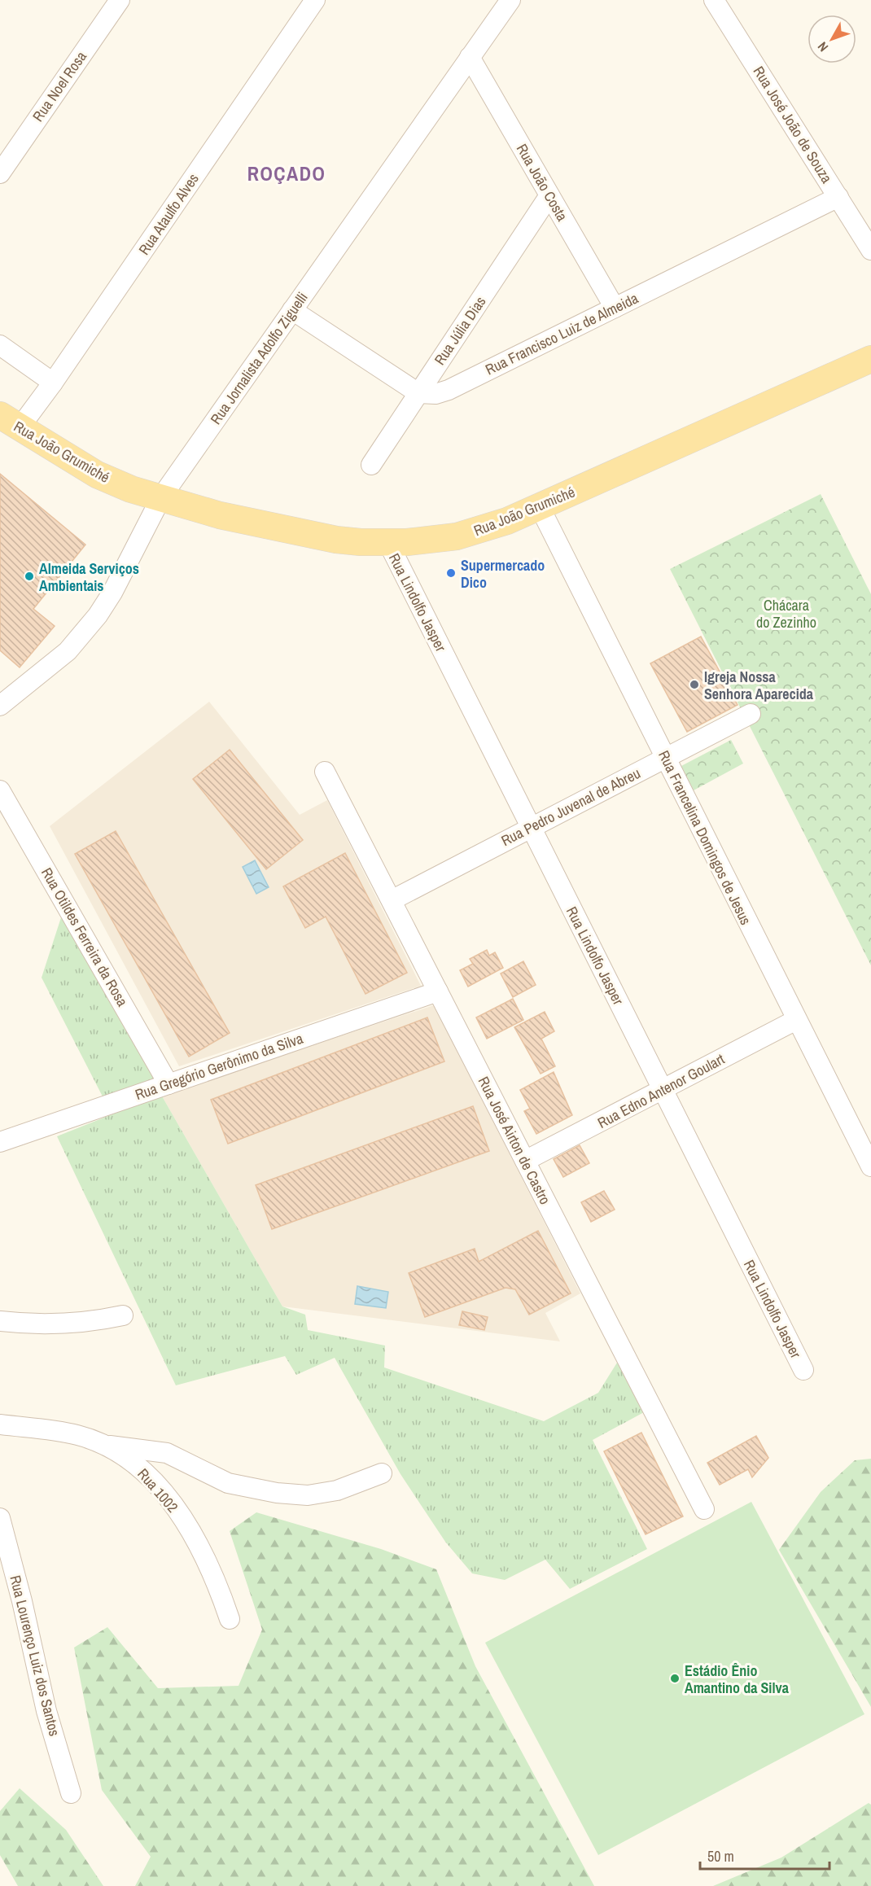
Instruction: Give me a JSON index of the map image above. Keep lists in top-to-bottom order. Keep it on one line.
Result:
{"streets":{"main road":["Rua João Grumiché"],"street":["Rua Noel Rosa","Rua José João de Souza","Rua João Costa","Rua Ataulfo Alves","Rua Júlia Dias","Rua Francisco Luiz de Almeida","Rua Jornalista Adolfo Ziguelli","Rua Lindolfo Jasper","Rua Pedro Juvenal de Abreu","Rua Francelina Domingos de Jesus","Rua Otildes Ferreira da Rosa","Rua Gregório Gerônimo da Silva","Rua Edno Antenor Goulart","Rua José Airton de Castro","Rua 1002","Rua Lourenço Luiz dos Santos"]},"crossings":[["Rua José João de Souza","Rua Francisco Luiz de Almeida"],["Rua João Costa","Rua Júlia Dias"],["Rua João Costa","Rua Francisco Luiz de Almeida"],["Rua João Costa","Rua Jornalista Adolfo Ziguelli"],["Rua Ataulfo Alves","Rua João Grumiché"],["Rua Júlia Dias","Rua Francisco Luiz de Almeida"],["Rua Jornalista Adolfo Ziguelli","Rua João Grumiché"],["Rua João Grumiché","Rua Lindolfo Jasper"],["Rua João Grumiché","Rua Francelina Domingos de Jesus"],["Rua Lindolfo Jasper","Rua Pedro Juvenal de Abreu"],["Rua Lindolfo Jasper","Rua Edno Antenor Goulart"],["Rua Pedro Juvenal de Abreu","Rua Francelina Domingos de Jesus"],["Rua Pedro Juvenal de Abreu","Rua José Airton de Castro"],["Rua Francelina Domingos de Jesus","Rua Edno Antenor Goulart"],["Rua Otildes Ferreira da Rosa","Rua Gregório Gerônimo da Silva"],["Rua Gregório Gerônimo da Silva","Rua José Airton de Castro"],["Rua Edno Antenor Goulart","Rua José Airton de Castro"]],"districts":["ROÇADO"],"parks":["Chácara do Zezinho"],"places":["Supermercado Dico","Almeida Serviços Ambientais","Igreja Nossa Senhora Aparecida","Estádio Ênio Amantino da Silva"],"scale_bar":"50 m","north":"bottom left"}
